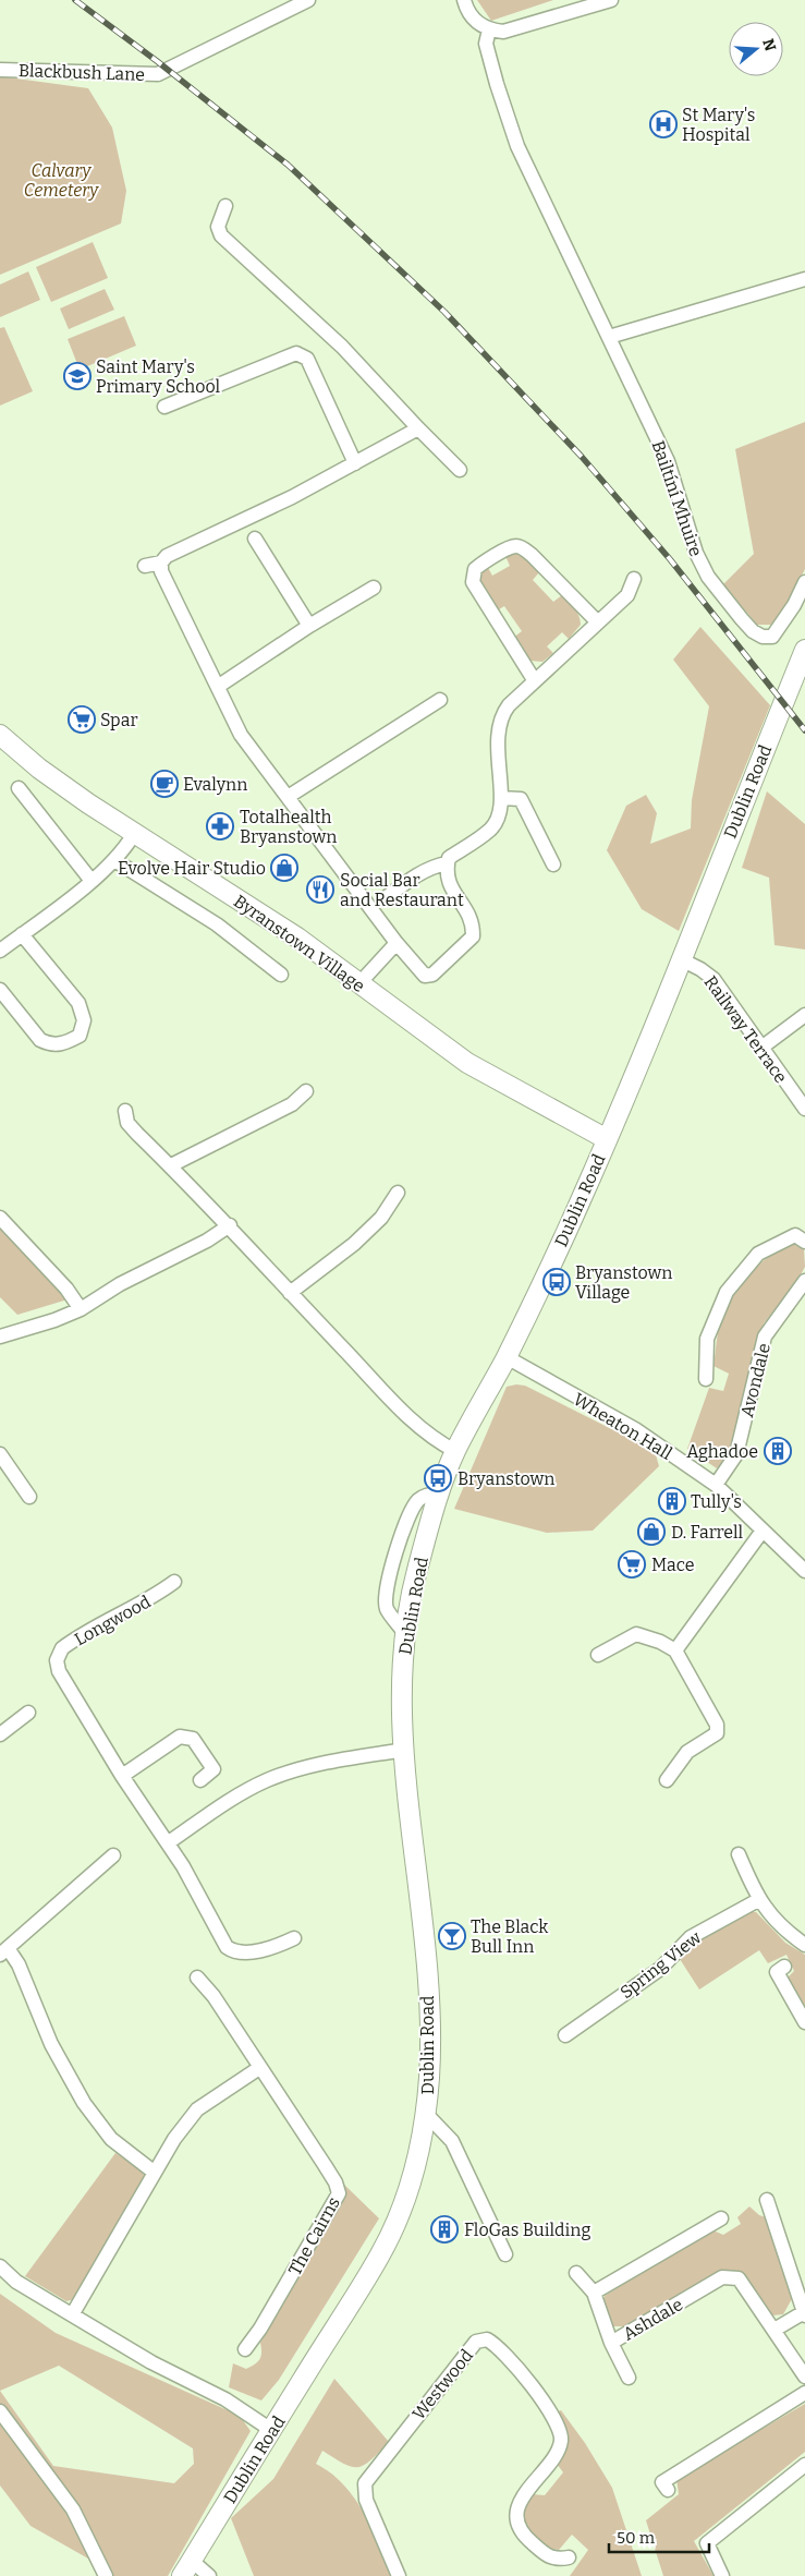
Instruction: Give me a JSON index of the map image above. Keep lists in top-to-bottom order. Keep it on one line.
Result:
{"streets":{"main road":["Dublin Road","Byranstown Village"],"street":["Blackbush Lane","Bailtíní Mhuire","Railway Terrace","Avondale","Wheaton Hall","Longwood","Spring View","The Cairns","Ashdale","Westwood"]},"crossings":[["Dublin Road","Byranstown Village"],["Dublin Road","Railway Terrace"],["Dublin Road","Wheaton Hall"],["Avondale","Wheaton Hall"]],"parks":["Calvary Cemetery"],"places":{"hospital":["St Mary's Hospital"],"school or university":["Saint Mary's Primary School"],"supermarket":["Spar","Mace"],"cafe":["Evalynn"],"pharmacy":["Totalhealth Bryanstown"],"shop":["Evolve Hair Studio","D. Farrell"],"restaurant":["Social Bar and Restaurant"],"bus stop":["Bryanstown Village","Bryanstown"],"building":["Aghadoe","Tully's","FloGas Building"],"bar":["The Black Bull Inn"]},"scale_bar":"50 m","north":"right"}
